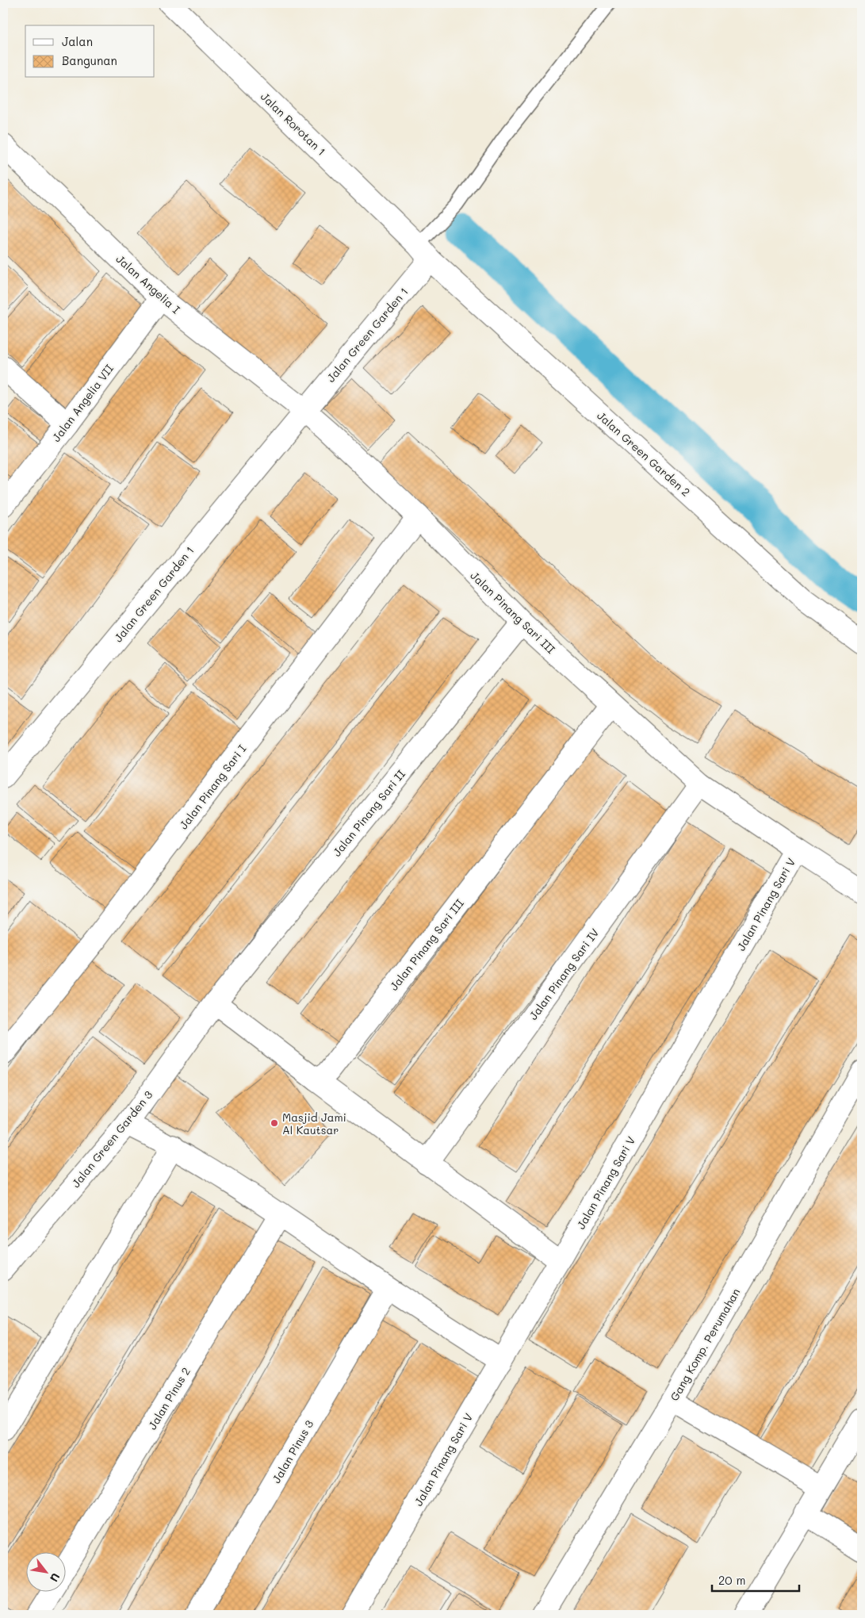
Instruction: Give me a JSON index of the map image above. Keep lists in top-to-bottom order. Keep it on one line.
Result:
{"streets":{"street":["Jalan Rorotan 1","Jalan Angelia I","Jalan Green Garden 1","Jalan Angelia VII","Jalan Green Garden 2","Jalan Pinang Sari III","Jalan Pinang Sari I","Jalan Pinang Sari II","Jalan Pinang Sari V","Jalan Pinang Sari IV","Jalan Green Garden 3","Gang Komp. Perumahan","Jalan Pinus 2","Jalan Pinus 3"]},"crossings":[["Jalan Rorotan 1","Jalan Green Garden 1"],["Jalan Rorotan 1","Jalan Green Garden 2"],["Jalan Angelia I","Jalan Green Garden 1"],["Jalan Angelia I","Jalan Angelia VII"],["Jalan Green Garden 1","Jalan Green Garden 2"],["Jalan Pinang Sari III","Jalan Pinang Sari I"],["Jalan Pinang Sari III","Jalan Pinang Sari II"],["Jalan Pinang Sari III","Jalan Pinang Sari V"],["Jalan Pinang Sari III","Jalan Pinang Sari IV"],["Jalan Pinang Sari II","Jalan Green Garden 3"],["Jalan Pinang Sari V","Jalan Pinang Sari IV"]],"places":["Masjid Jami Al Kautsar"],"legend":["Jalan","Bangunan"],"scale_bar":"20 m","north":"bottom right"}
